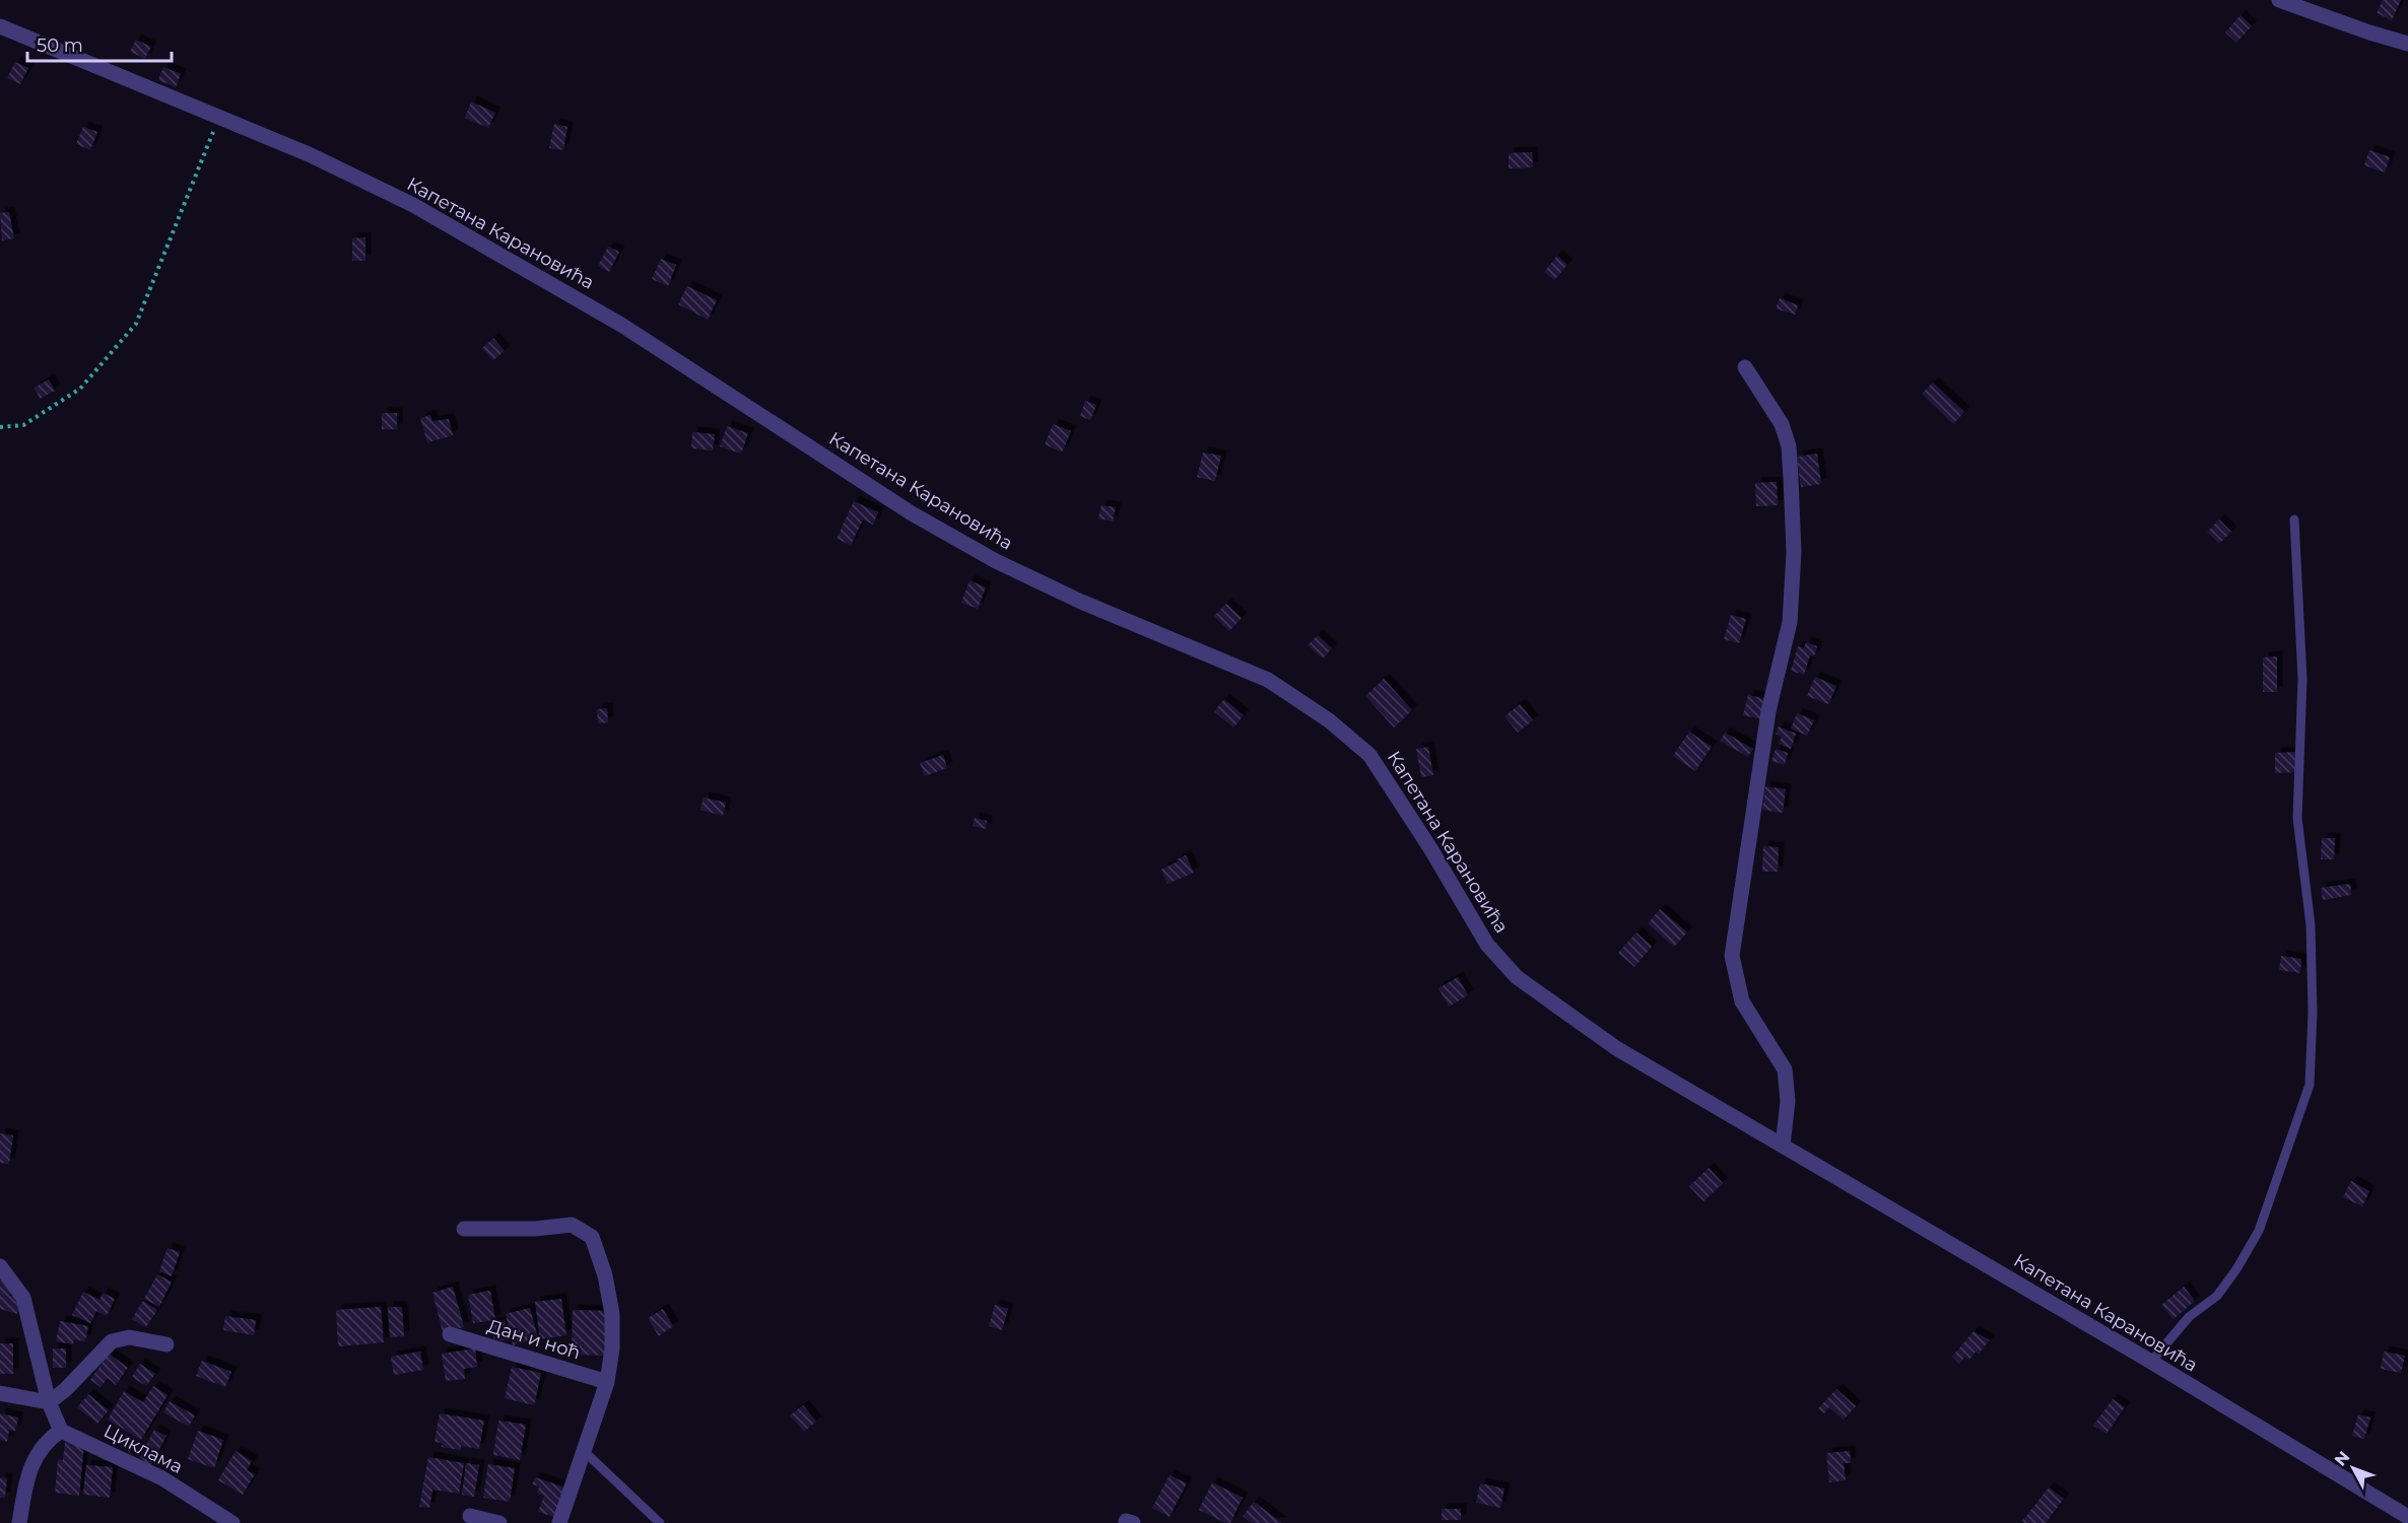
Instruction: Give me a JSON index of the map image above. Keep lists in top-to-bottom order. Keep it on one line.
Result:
{"streets":{"street":["Капетана Карановића","Дан и ноћ","Циклама"]},"scale_bar":"50 m","north":"top left"}
